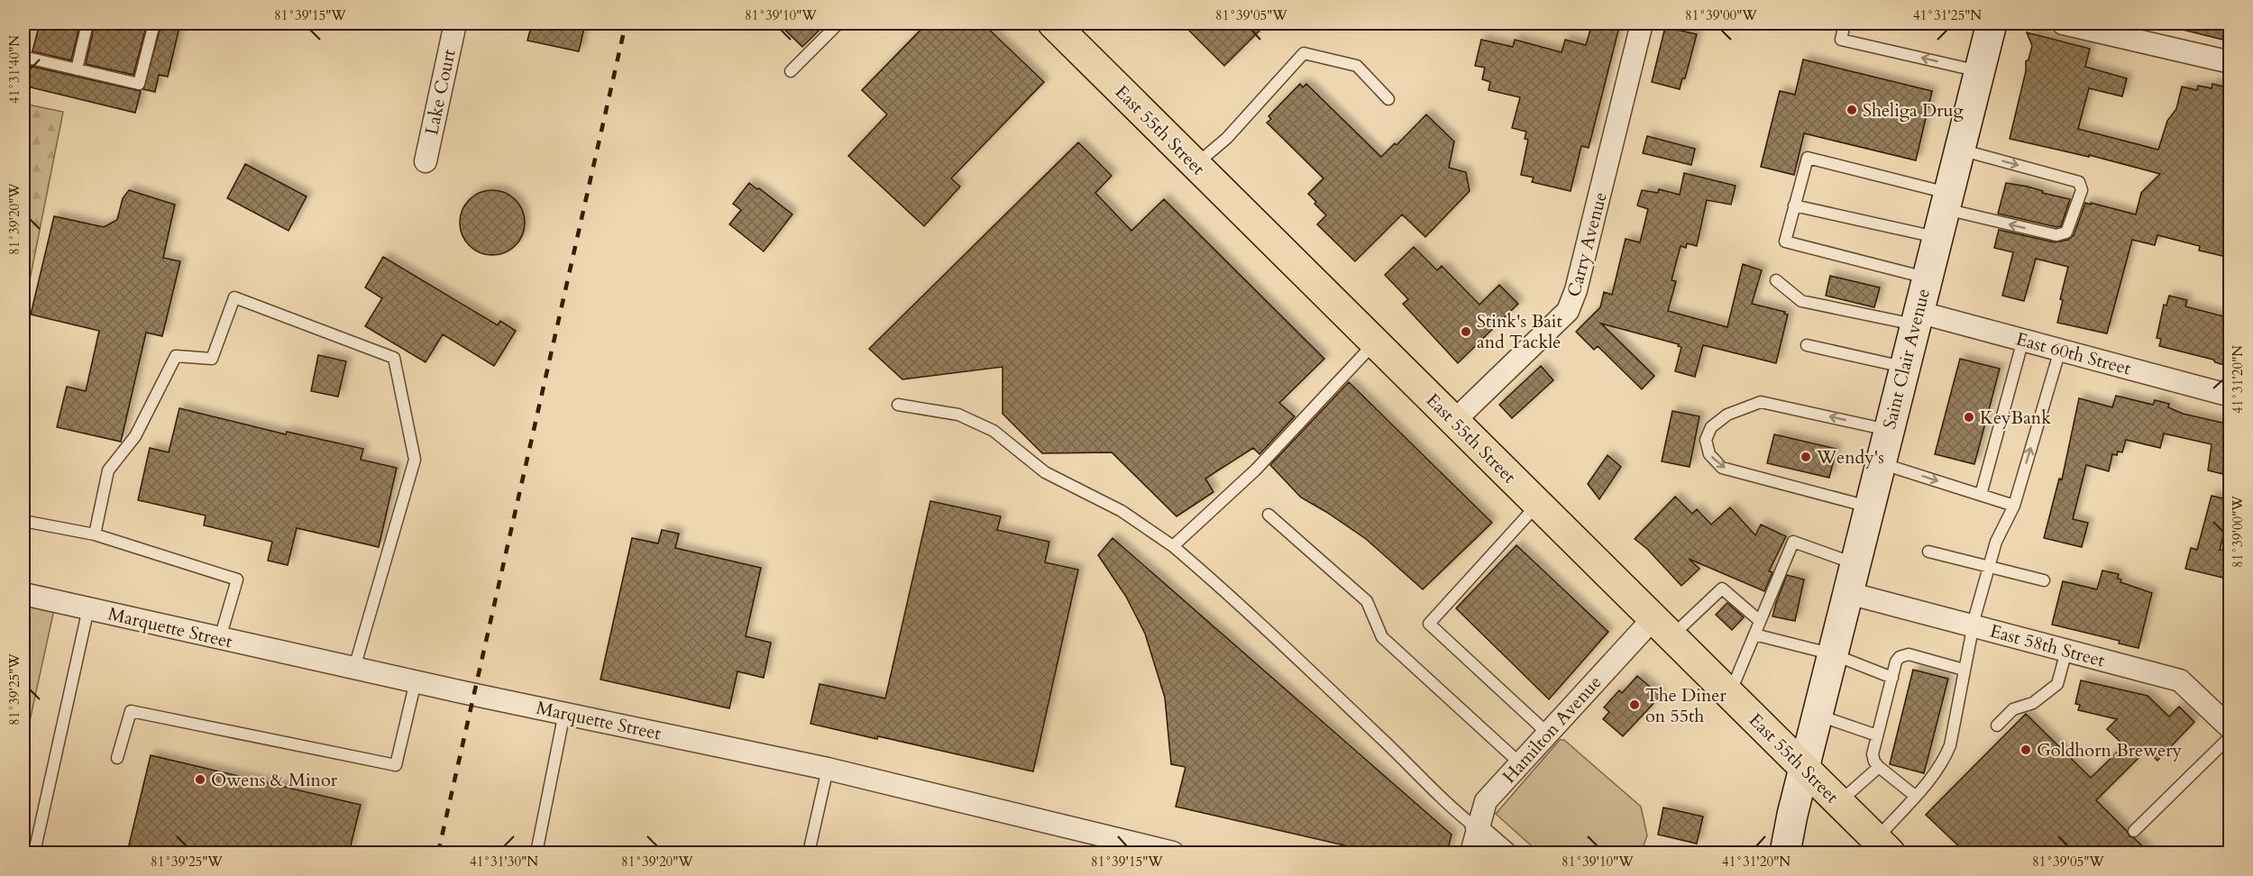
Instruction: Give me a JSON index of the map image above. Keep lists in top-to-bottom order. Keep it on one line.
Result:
{"streets":{"main road":["East 55th Street","Saint Clair Avenue"],"street":["Lake Court","Carry Avenue","East 60th Street","Marquette Street","East 58th Street","Hamilton Avenue"]},"crossings":[["East 55th Street","Carry Avenue"],["East 55th Street","Saint Clair Avenue"],["East 55th Street","Hamilton Avenue"],["East 60th Street","Saint Clair Avenue"],["Saint Clair Avenue","East 58th Street"]],"places":["Sheliga Drug","Stink's Bait and Tackle","KeyBank","Wendy's","The Diner on 55th","Goldhorn Brewery","Owens & Minor"],"coordinates":["81°39'15\"W","81°39'10\"W","81°39'05\"W","81°39'00\"W","41°31'25\"N","41°31'40\"N","81°39'20\"W","41°31'20\"N","81°39'25\"W","41°31'30\"N"]}
